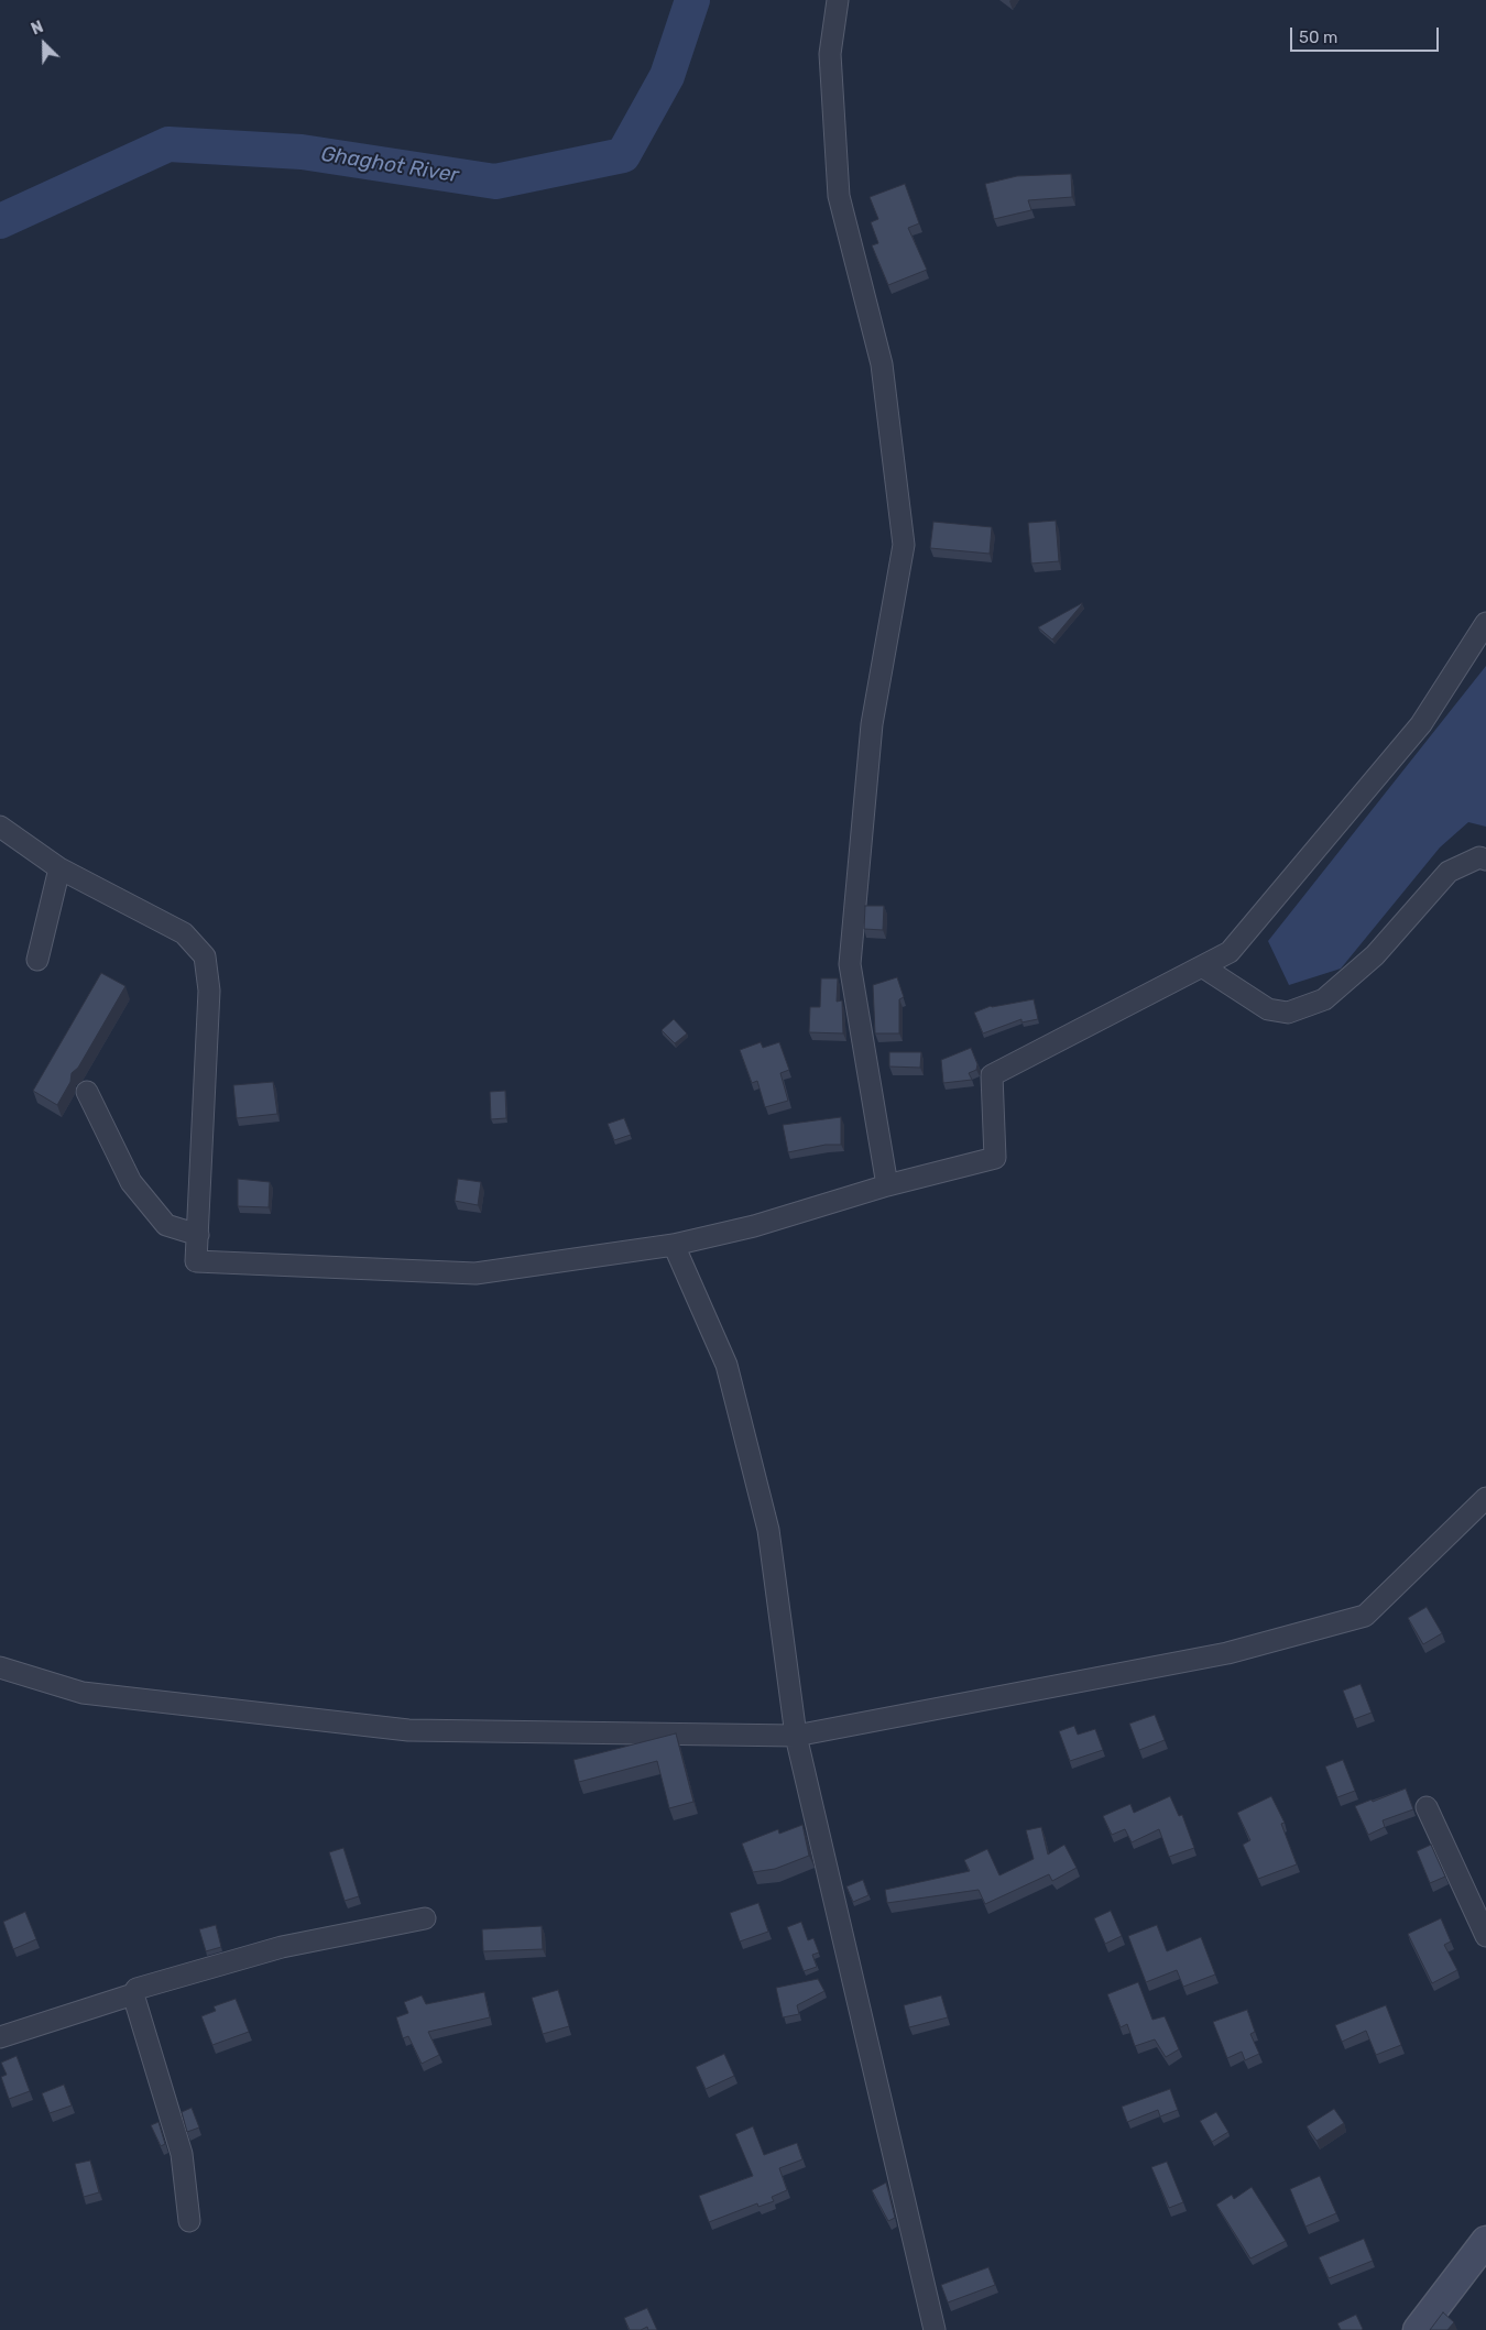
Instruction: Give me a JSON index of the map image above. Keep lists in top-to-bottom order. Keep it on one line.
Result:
{"water":["Ghaghot River"],"scale_bar":"50 m","north":"top left"}
